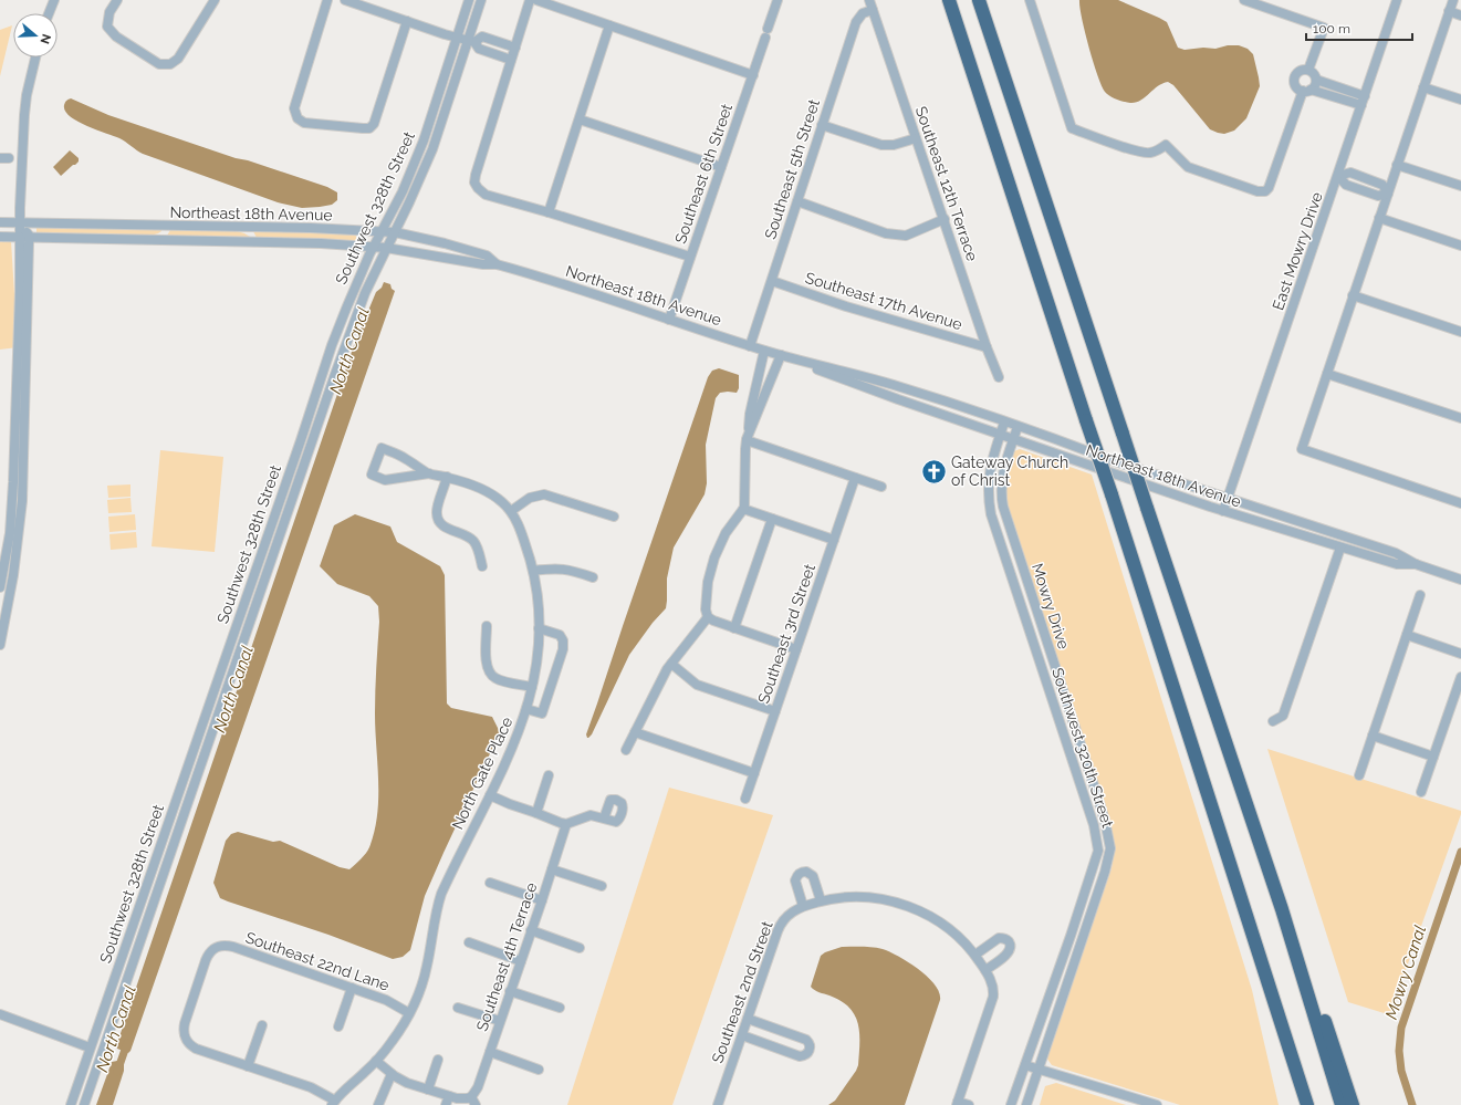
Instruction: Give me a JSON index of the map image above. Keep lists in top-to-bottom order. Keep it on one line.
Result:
{"streets":{"street":["Southeast 5th Street","Southeast 6th Street","Southeast 12th Terrace","Southwest 328th Street","Northeast 18th Avenue","East Mowry Drive","Southeast 17th Avenue","Mowry Drive","Southeast 3rd Street","Southwest 320th Street","North Gate Place","Southeast 4th Terrace","Southeast 22nd Lane","Southeast 2nd Street"]},"crossings":[["Southeast 5th Street","Southeast 12th Terrace"],["Southeast 5th Street","Northeast 18th Avenue"],["Southeast 5th Street","Southeast 17th Avenue"],["Southeast 6th Street","Northeast 18th Avenue"],["Southeast 12th Terrace","Southeast 17th Avenue"],["Southwest 328th Street","Northeast 18th Avenue"],["Northeast 18th Avenue","East Mowry Drive"],["Northeast 18th Avenue","Mowry Drive"],["Northeast 18th Avenue","Southwest 320th Street"],["North Gate Place","Southeast 22nd Lane"]],"water":["North Canal","Mowry Canal"],"places":{"church":["Gateway Church of Christ"]},"scale_bar":"100 m","north":"right"}
